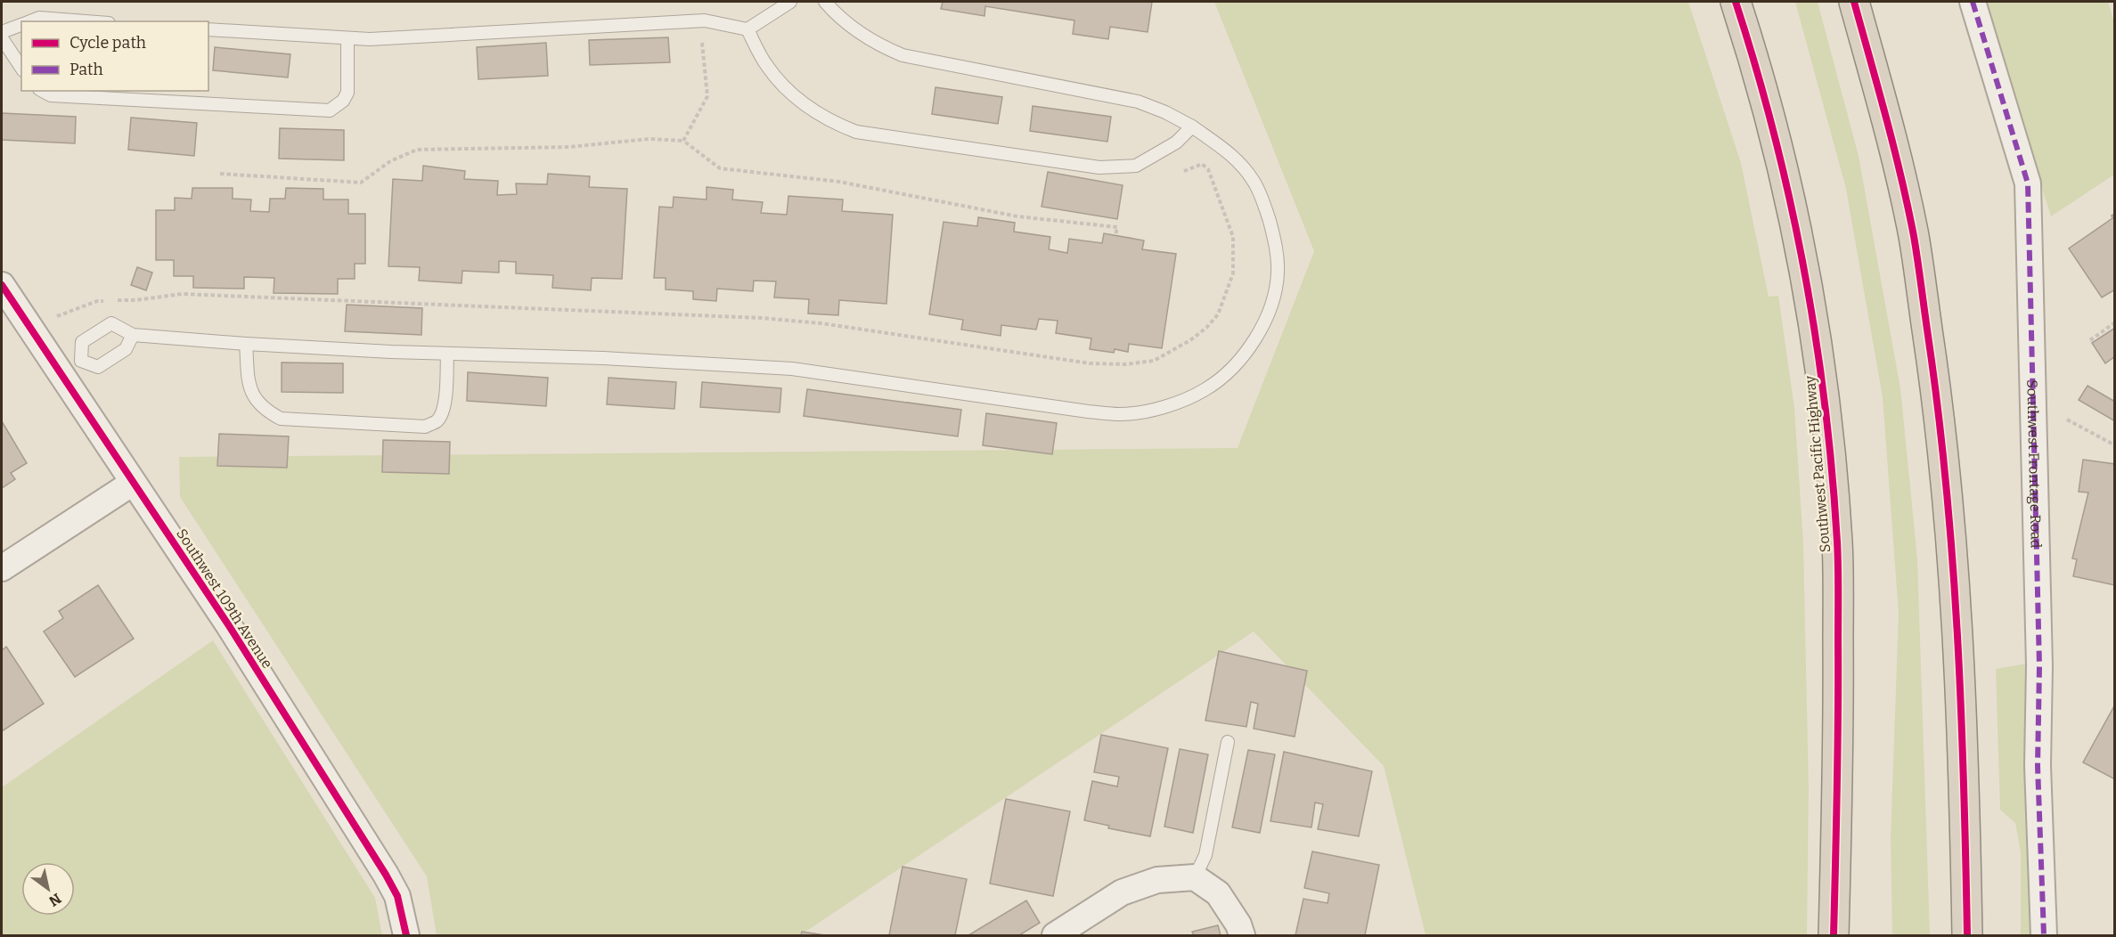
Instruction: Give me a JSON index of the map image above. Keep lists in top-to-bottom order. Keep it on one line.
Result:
{"streets":{"highway":["Southwest Pacific Highway"],"street":["Southwest Frontage Road","Southwest 109th Avenue"]},"legend":["Cycle path","Path"],"north":"bottom right"}
